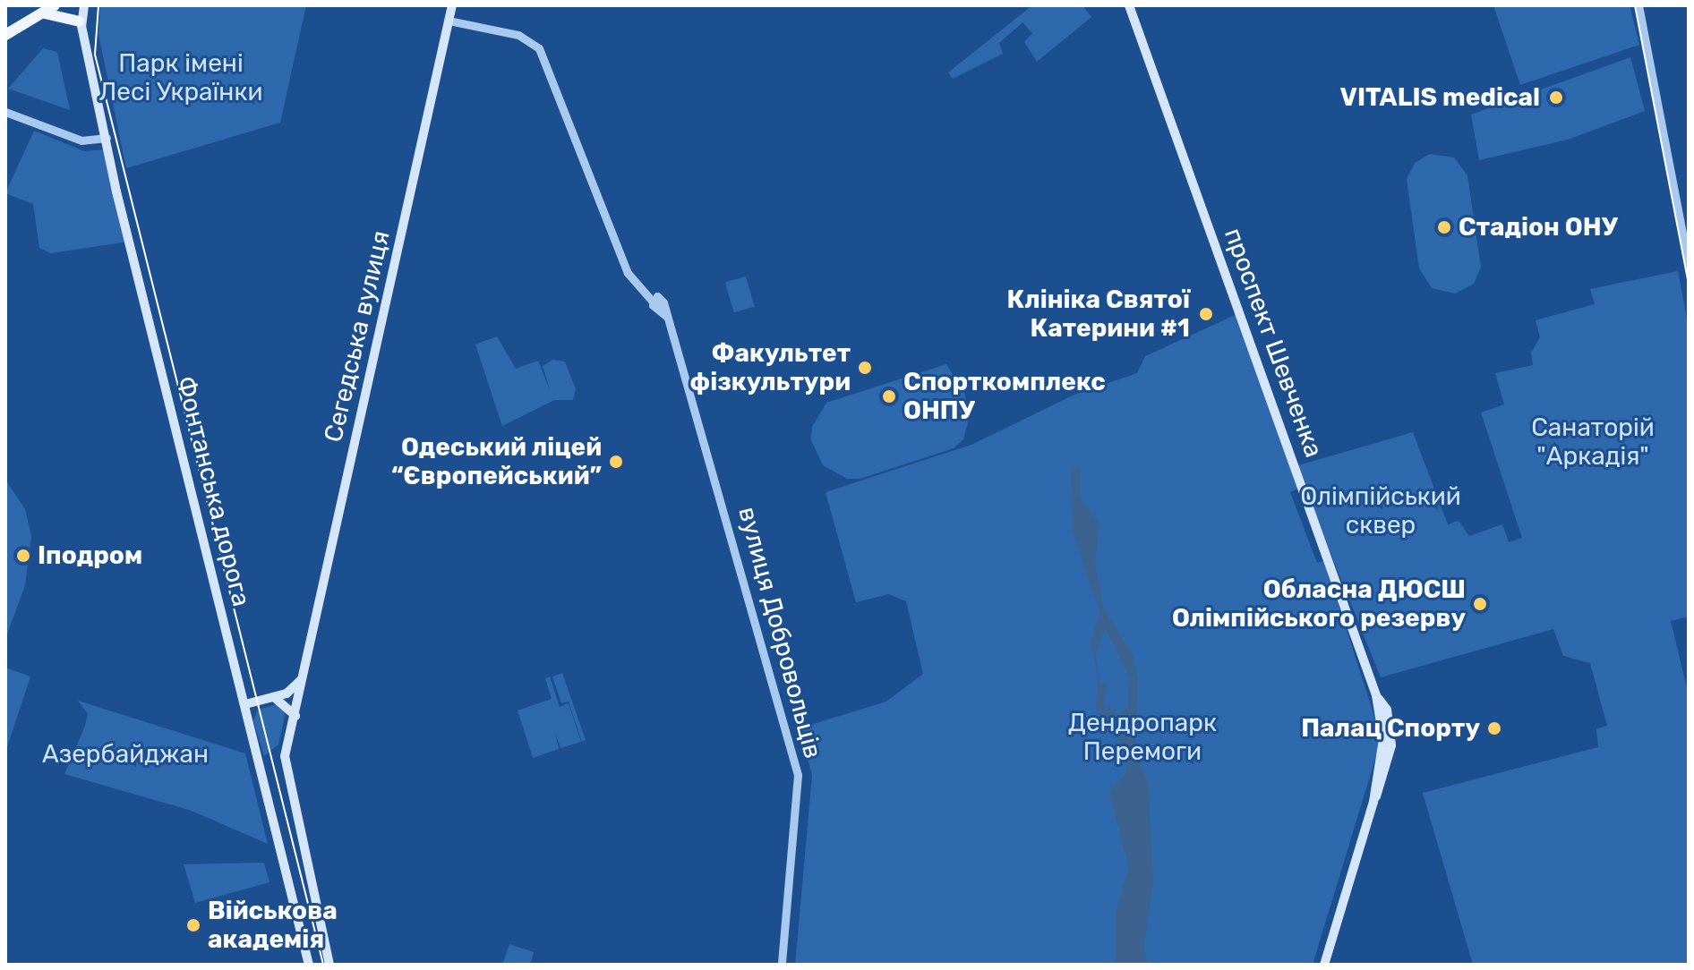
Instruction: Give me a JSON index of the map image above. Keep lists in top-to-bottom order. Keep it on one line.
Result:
{"streets":{"main road":["Сегедська вулиця","проспект Шевченка","Фонтанська дорога"],"street":["вулиця Добровольців"]},"crossings":[["Сегедська вулиця","вулиця Добровольців"]],"parks":["Парк імені Лесі Українки","Санаторій \"Аркадія\"","Олімпійський сквер","Дендропарк Перемоги","Азербайджан"],"places":["VITALIS medical","Стадіон ОНУ","Клініка Святої Катерини #1","Факультет фізкультури","Спорткомплекс ОНПУ","Одеський ліцей “Європейський”","Іподром","Обласна ДЮСШ Олімпійського резерву","Палац Спорту","Військова академія"]}
